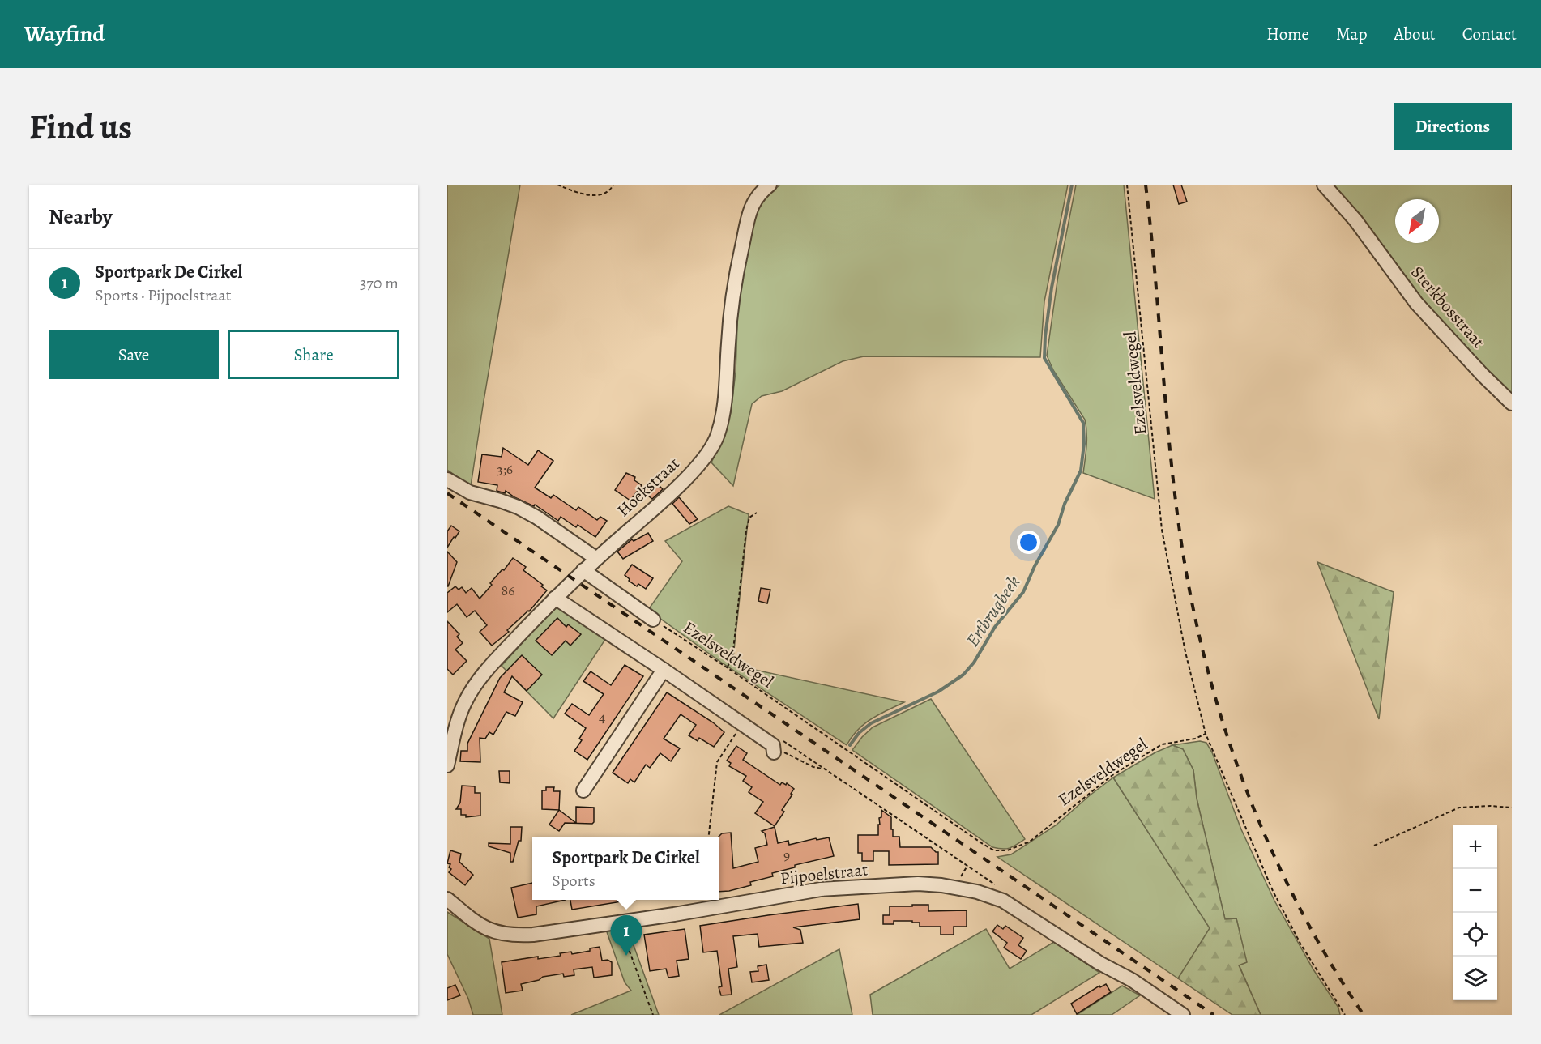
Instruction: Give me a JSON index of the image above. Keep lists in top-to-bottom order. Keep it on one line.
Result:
{"streets":{"street":["Sterkbosstraat","Hoekstraat","Pijpoelstraat"],"path":["Ezelsveldwegel"]},"water":["Ertbrugbeek"],"house_numbers":["3;6","86","4","9"],"north":"bottom left","page":{"header":"Wayfind","nav":["Home","Map","About","Contact"],"buttons":["Directions",["Save","Share"]],"title":"Find us","heading":"Nearby","list":[{"mark":"1","name":"Sportpark De Cirkel","note":"Sports · Pijpoelstraat","value":"370 m"}],"map_buttons":["+","−"],"popup":["Sportpark De Cirkel","Sports"],"pins":"1"}}
